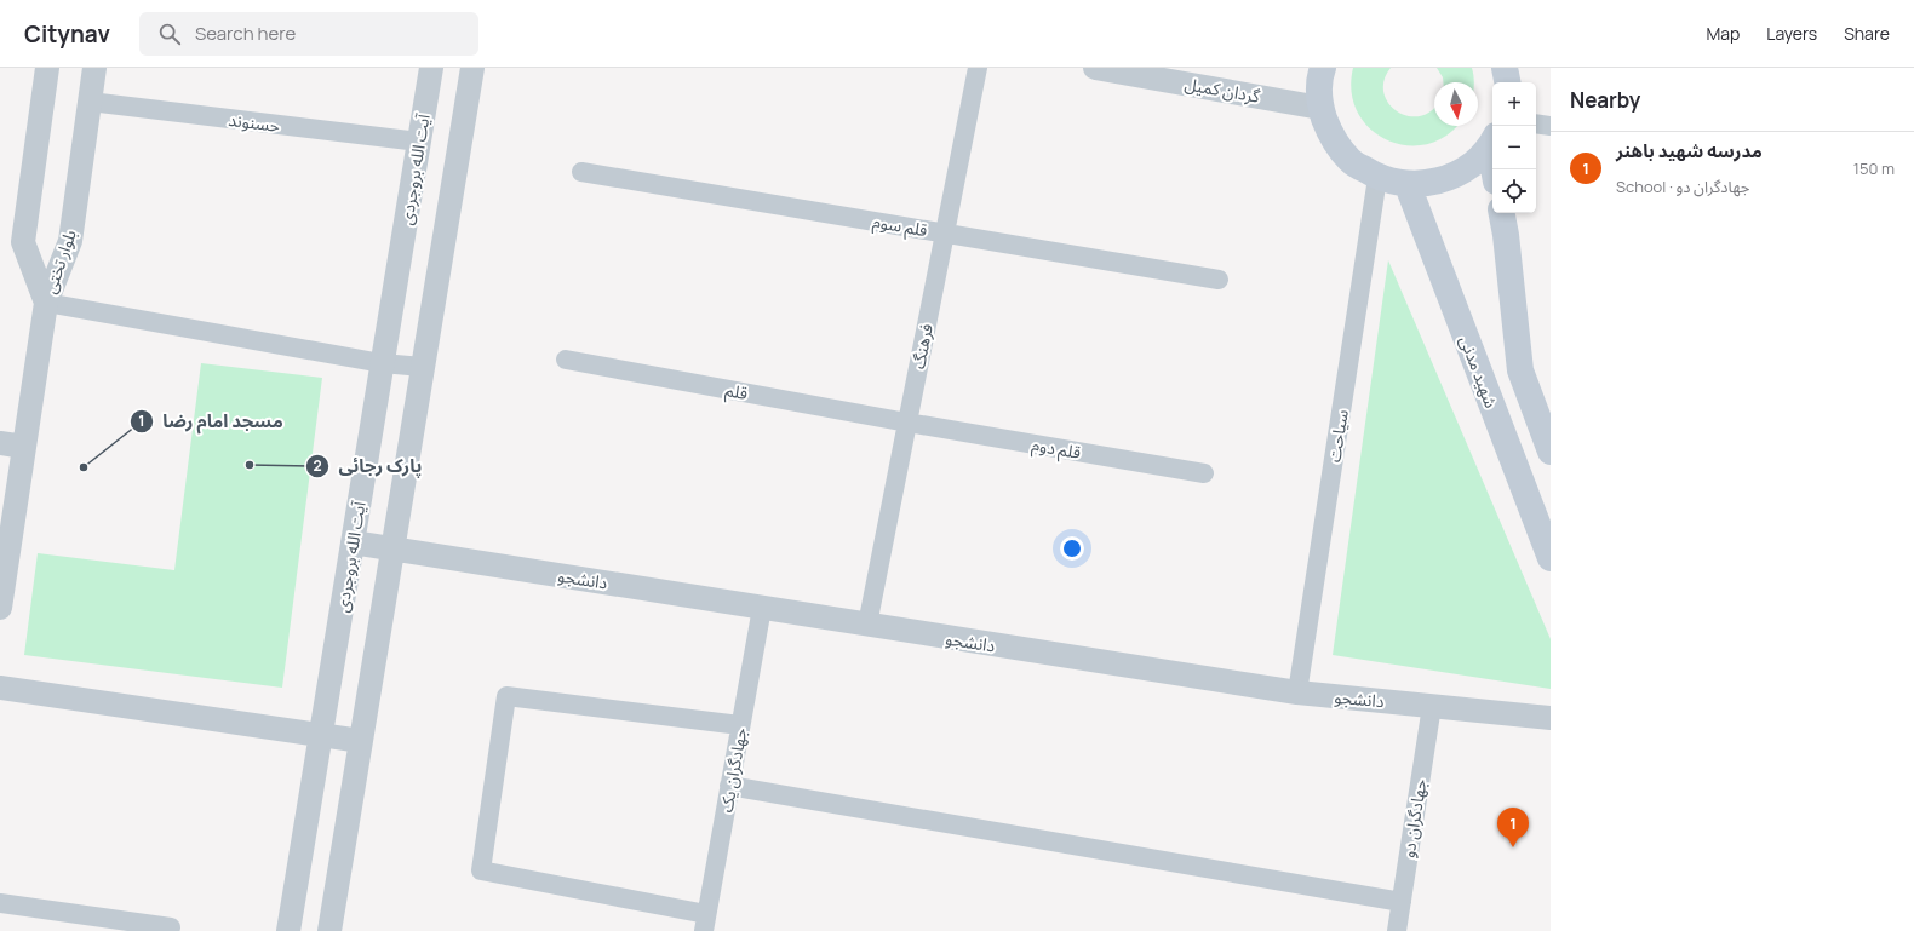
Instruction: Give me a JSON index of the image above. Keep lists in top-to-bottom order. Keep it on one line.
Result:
{"streets":{"main road":["شهید مدنی"],"street":["گردان کمیل","حسنوند","آیت الله بروجردی","قلم سوم","بلوار تختی","فرهنگ","قلم","سیاحت","قلم دوم","دانشجو","جهادگران یک","جهادگران دو"]},"crossings":[["حسنوند","آیت الله بروجردی"],["حسنوند","بلوار تختی"],["آیت الله بروجردی","دانشجو"],["قلم سوم","فرهنگ"],["فرهنگ","قلم"],["فرهنگ","قلم دوم"],["فرهنگ","دانشجو"],["قلم","قلم دوم"],["سیاحت","دانشجو"],["دانشجو","جهادگران یک"],["دانشجو","جهادگران دو"]],"places":["پارک رجائی","مسجد امام رضا"],"north":"bottom","page":{"header":"Citynav","search":"Search here","nav":["Map","Layers","Share"],"heading":"Nearby","map_buttons":["+","−"],"list":[{"mark":"1","name":"مدرسه شهید باهنر","note":"School · جهادگران دو","value":"150 m"}],"pins":"1"}}
